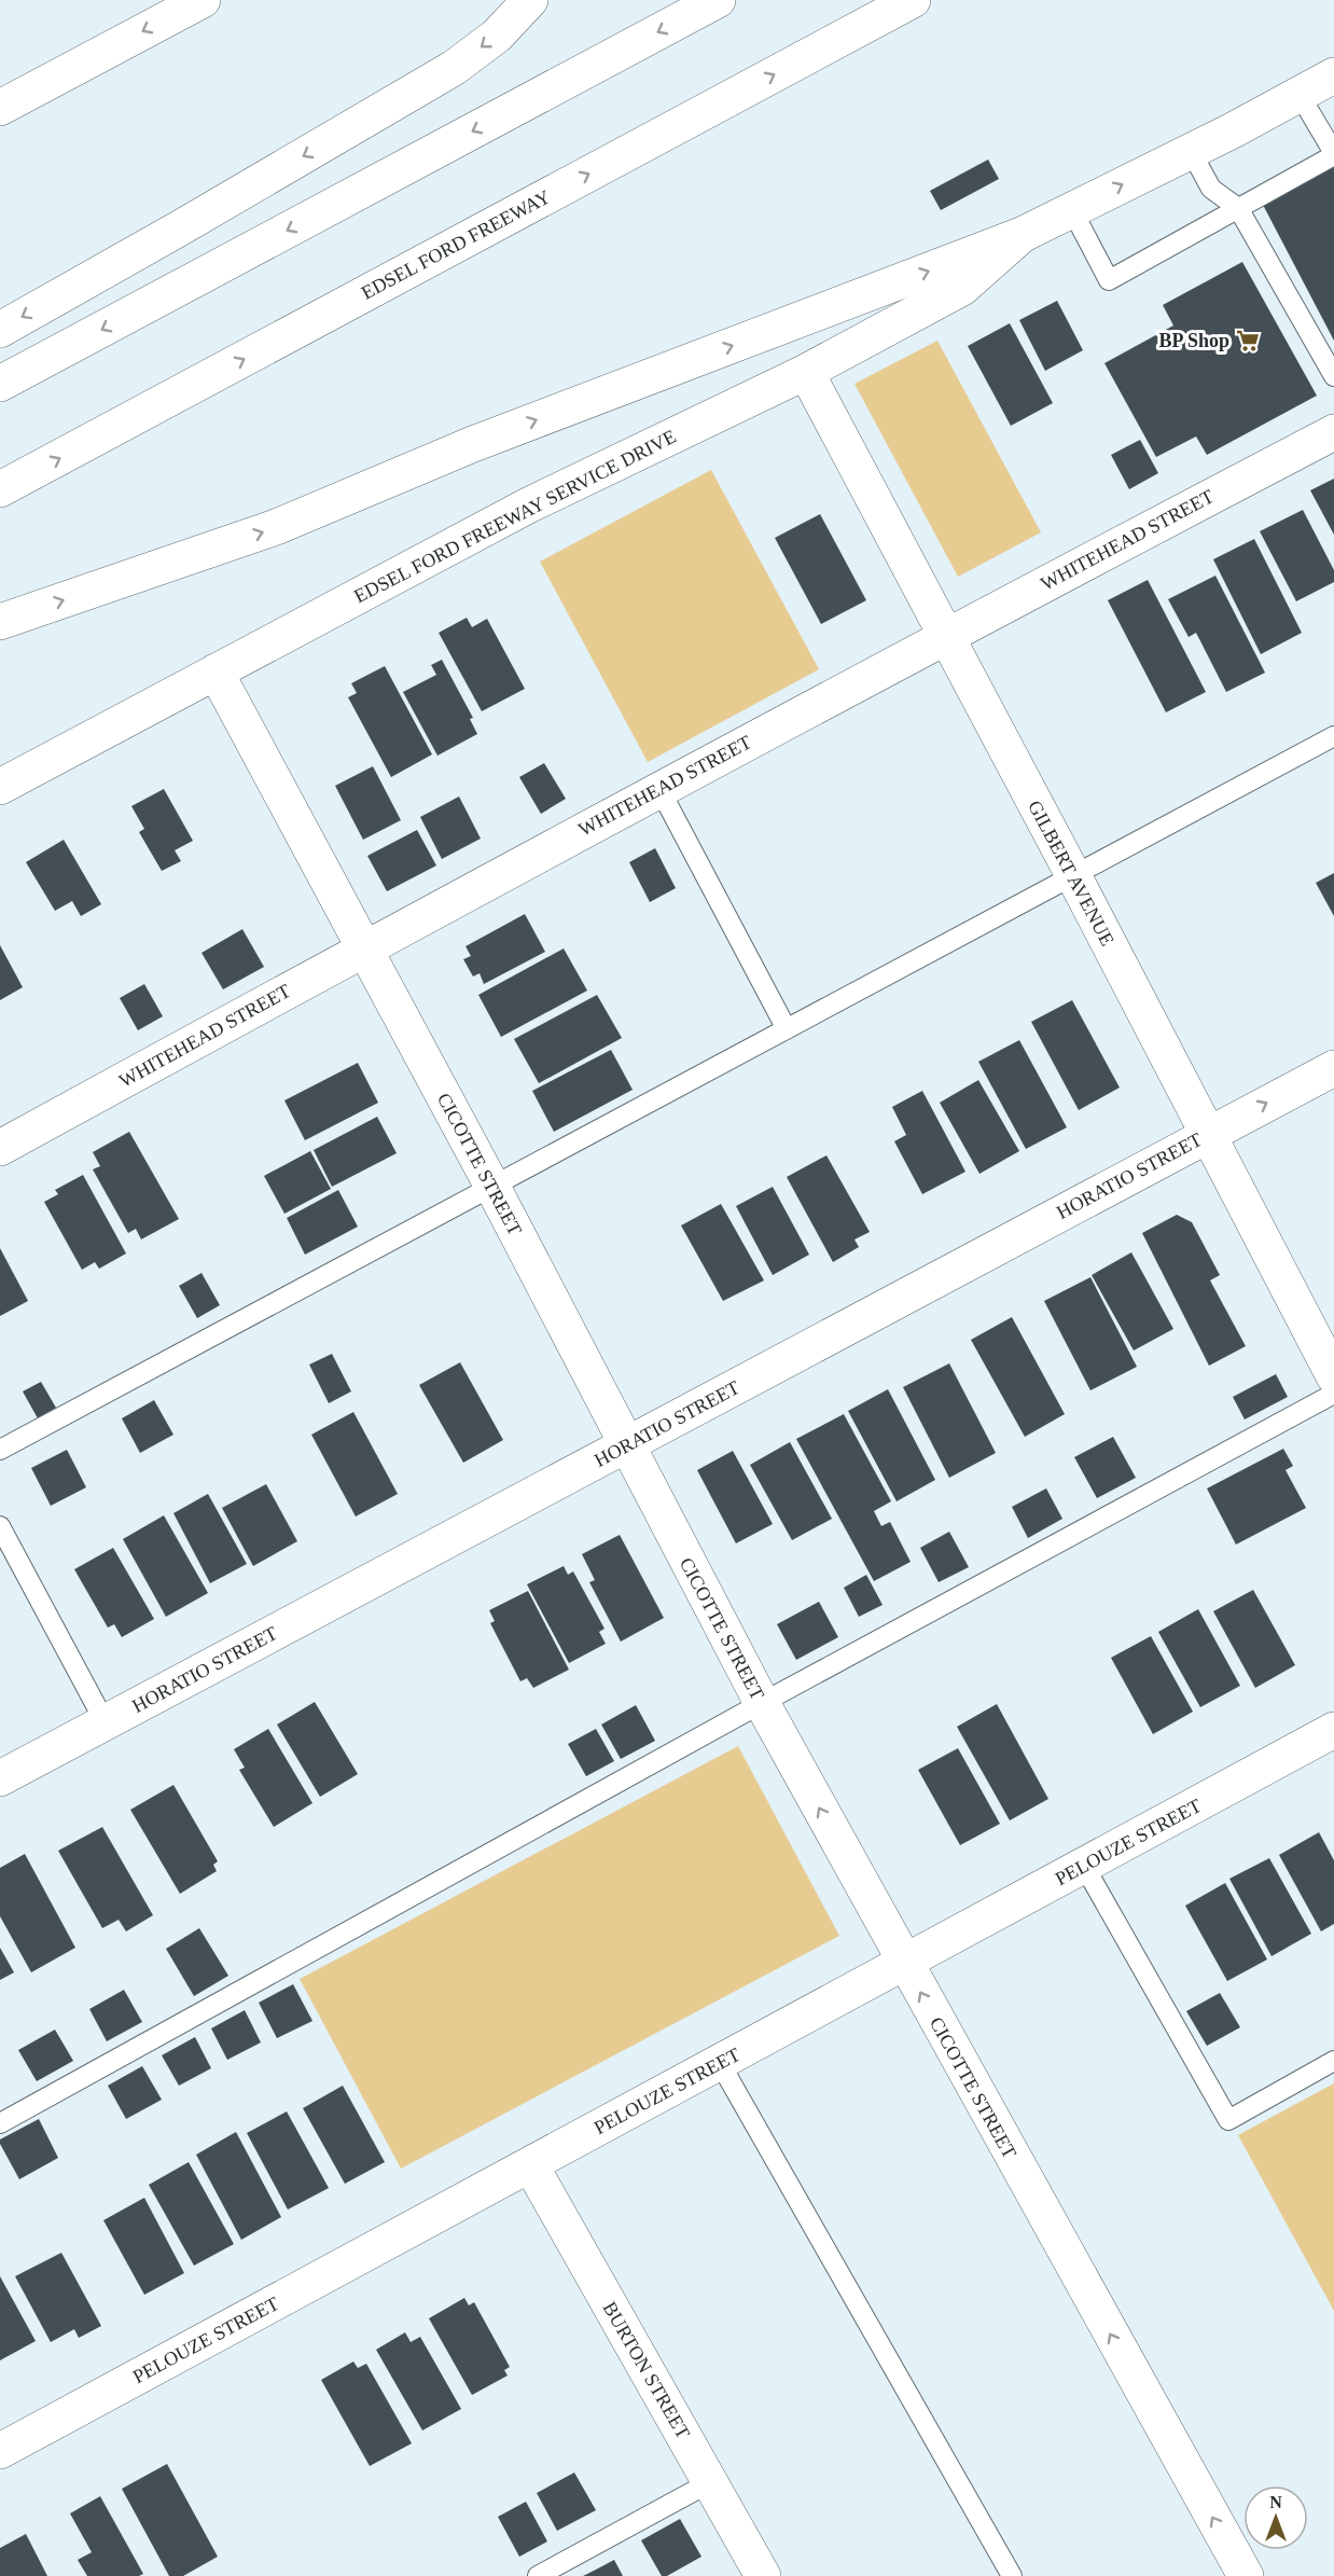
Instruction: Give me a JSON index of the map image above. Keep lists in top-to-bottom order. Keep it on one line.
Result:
{"streets":{"main road":["EDSEL FORD FREEWAY","EDSEL FORD FREEWAY SERVICE DRIVE","WHITEHEAD STREET","GILBERT AVENUE","CICOTTE STREET","HORATIO STREET","PELOUZE STREET","BURTON STREET"]},"crossings":[["EDSEL FORD FREEWAY SERVICE DRIVE","GILBERT AVENUE"],["EDSEL FORD FREEWAY SERVICE DRIVE","CICOTTE STREET"],["WHITEHEAD STREET","GILBERT AVENUE"],["WHITEHEAD STREET","CICOTTE STREET"],["GILBERT AVENUE","HORATIO STREET"],["CICOTTE STREET","HORATIO STREET"],["CICOTTE STREET","PELOUZE STREET"],["PELOUZE STREET","BURTON STREET"]],"one_way":["CICOTTE STREET"],"places":{"supermarket":["BP Shop"]},"north":"top"}
